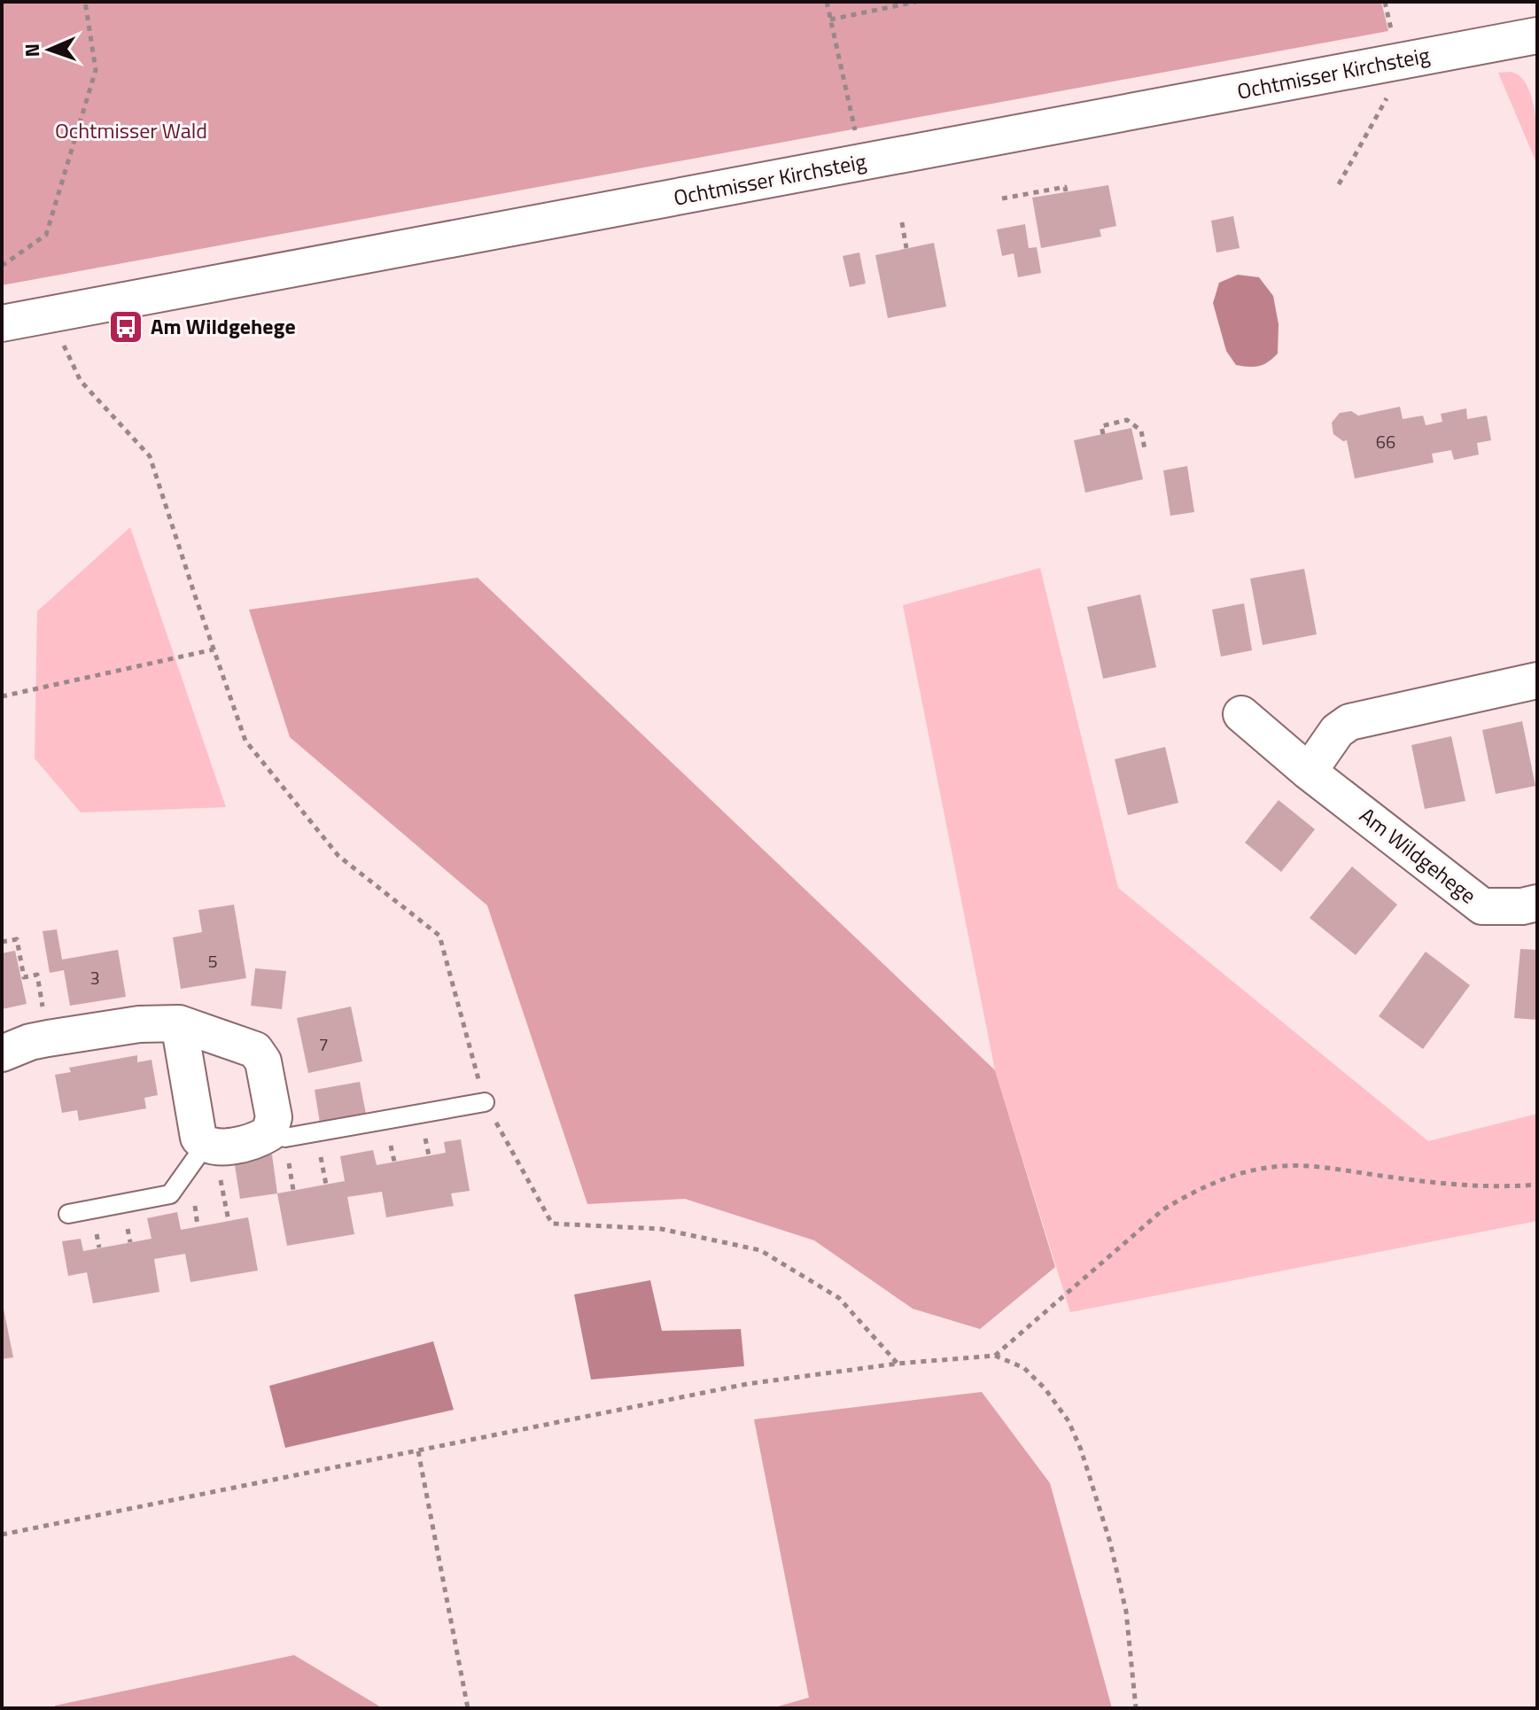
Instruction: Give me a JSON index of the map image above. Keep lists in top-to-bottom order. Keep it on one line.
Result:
{"streets":{"street":["Ochtmisser Kirchsteig","Am Wildgehege"]},"parks":["Ochtmisser Wald"],"places":{"bus stop":["Am Wildgehege"]},"house_numbers":["66","5","3","7"],"north":"left"}
